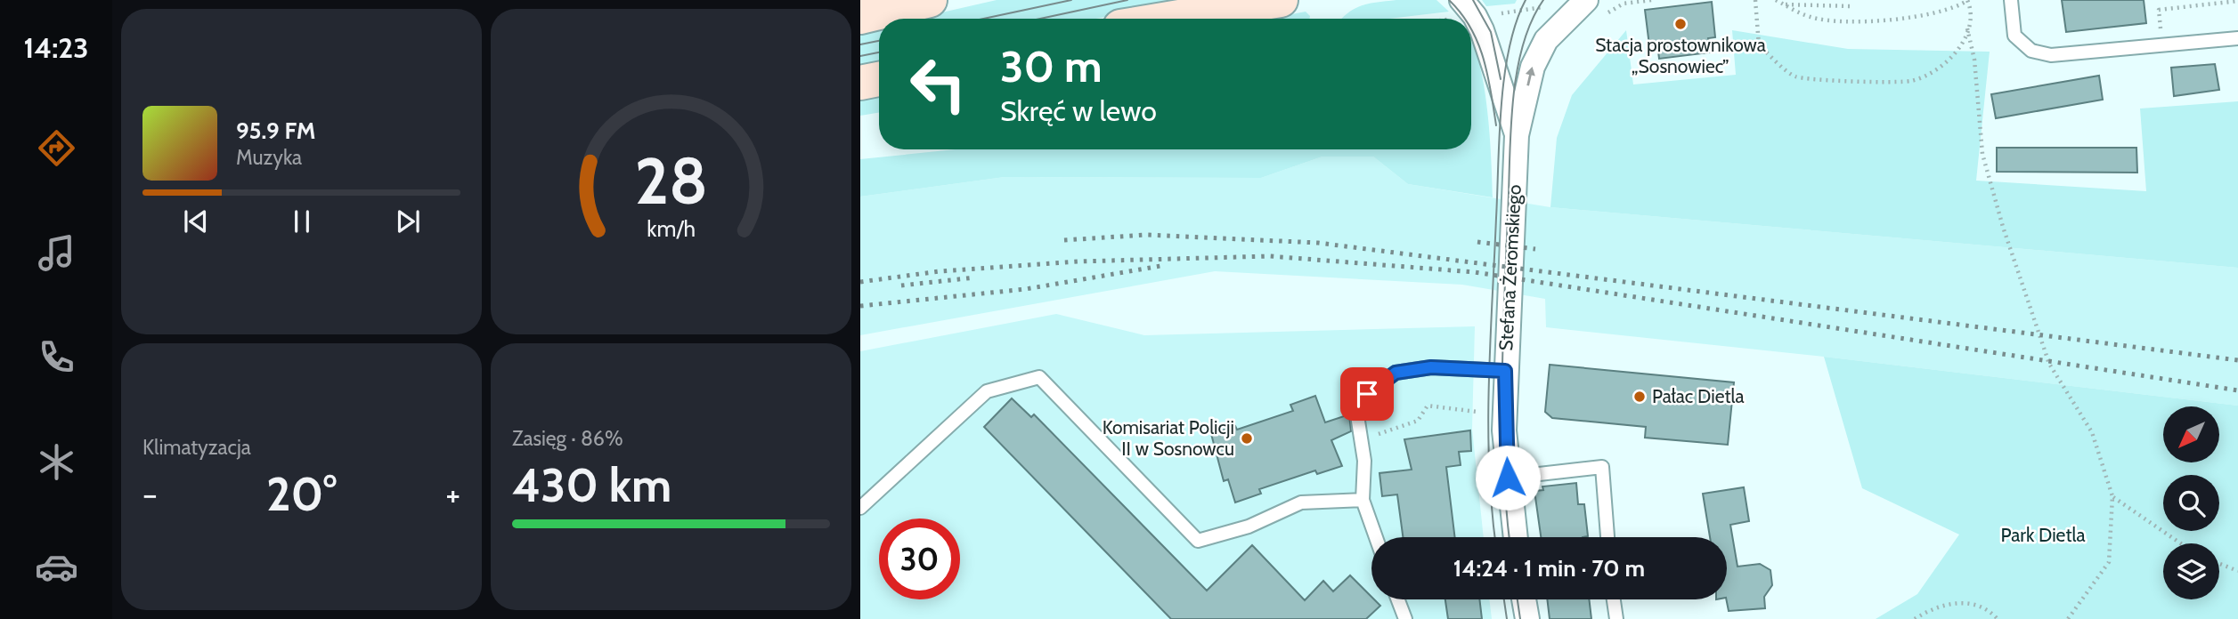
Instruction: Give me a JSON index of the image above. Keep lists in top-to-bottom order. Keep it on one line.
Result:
{"streets":{"street":["Stefana Żeromskiego"]},"parks":["Park Dietla"],"places":["Stacja prostownikowa „Sosnowiec”","Pałac Dietla","Komisariat Policji II w Sosnowcu"],"north":"bottom left","page":{"tabs":"14:23","turn":["30 m","Skręć w lewo"],"song":["95.9 FM","Muzyka"],"tile":["Klimatyzacja",["Zasięg · 86%","430 km"]],"heat":["−","20°","+"],"limit":"30","trip":"14:24 · 1 min · 70 m","gauge":["28","km/h"]}}
